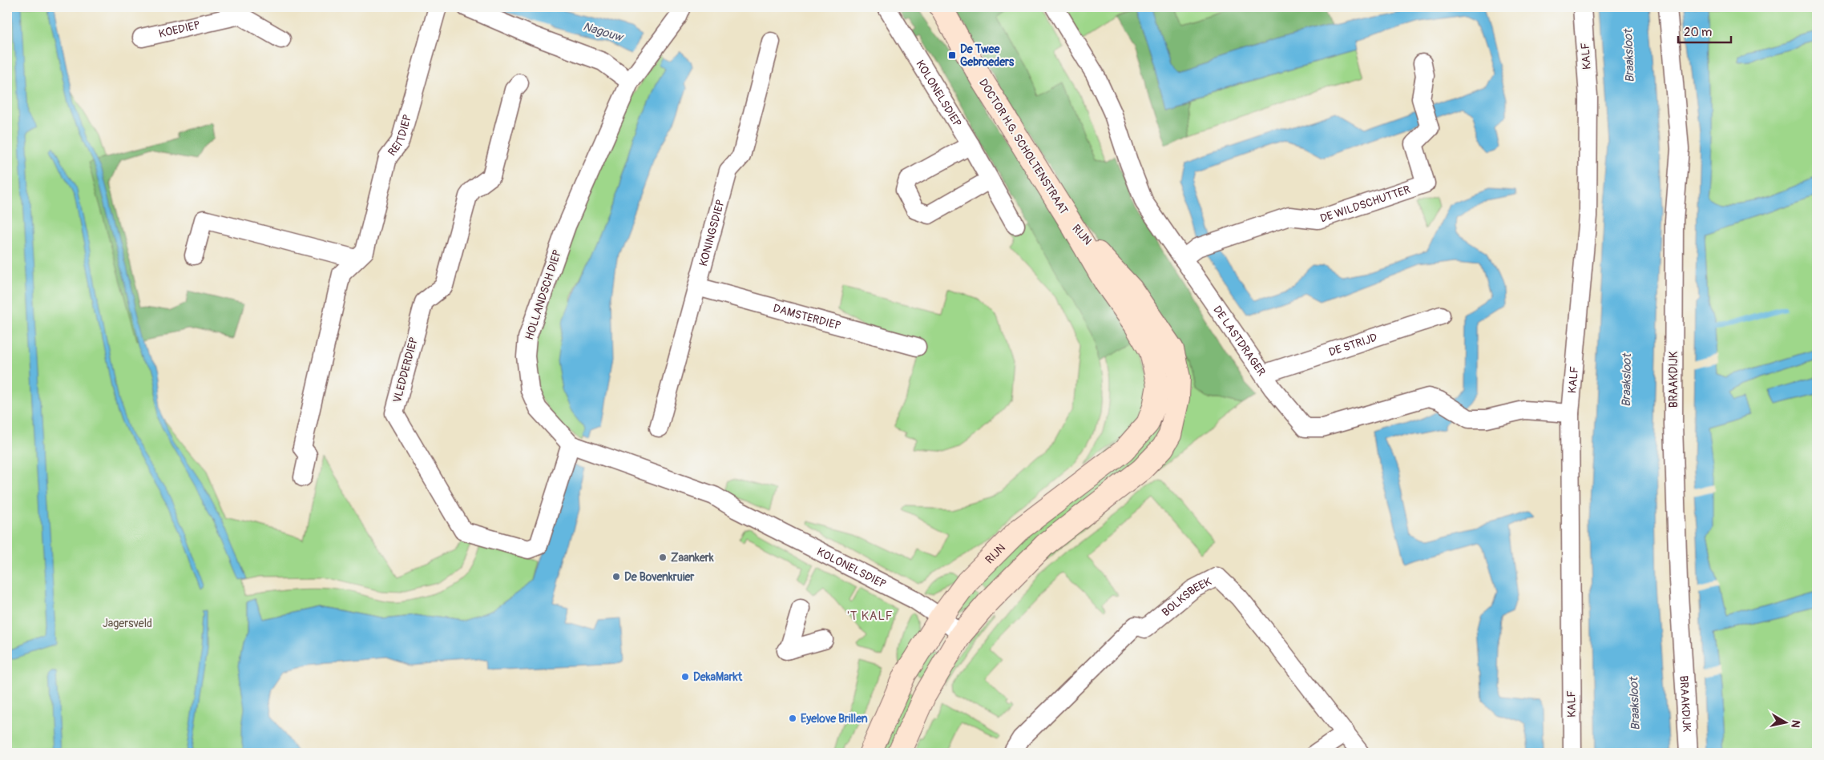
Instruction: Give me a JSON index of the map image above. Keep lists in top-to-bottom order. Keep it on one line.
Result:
{"streets":{"main road":["DOCTOR H.G. SCHOLTENSTRAAT","RIJN"],"street":["KOEDIEP","KALF","KOLONELSDIEP","REITDIEP","DE WILDSCHUTTER","KONINGSDIEP","HOLLANDSCH DIEP","DAMSTERDIEP","DE LASTDRAGER","DE STRIJD","VLEDDERDIEP","BRAAKDIJK","BOLKSBEEK"]},"crossings":[["KALF","DE LASTDRAGER"],["KOLONELSDIEP","RIJN"],["KOLONELSDIEP","HOLLANDSCH DIEP"],["DOCTOR H.G. SCHOLTENSTRAAT","RIJN"],["DE WILDSCHUTTER","DE LASTDRAGER"],["KONINGSDIEP","DAMSTERDIEP"],["HOLLANDSCH DIEP","VLEDDERDIEP"],["DE LASTDRAGER","DE STRIJD"]],"districts":["'T KALF"],"water":["Nagouw","Braaksloot"],"parks":["Jagersveld"],"places":{"transit":["De Twee Gebroeders"],"other":["Zaankerk","De Bovenkruier","DekaMarkt","Eyelove Brillen"]},"scale_bar":"20 m","north":"right"}
